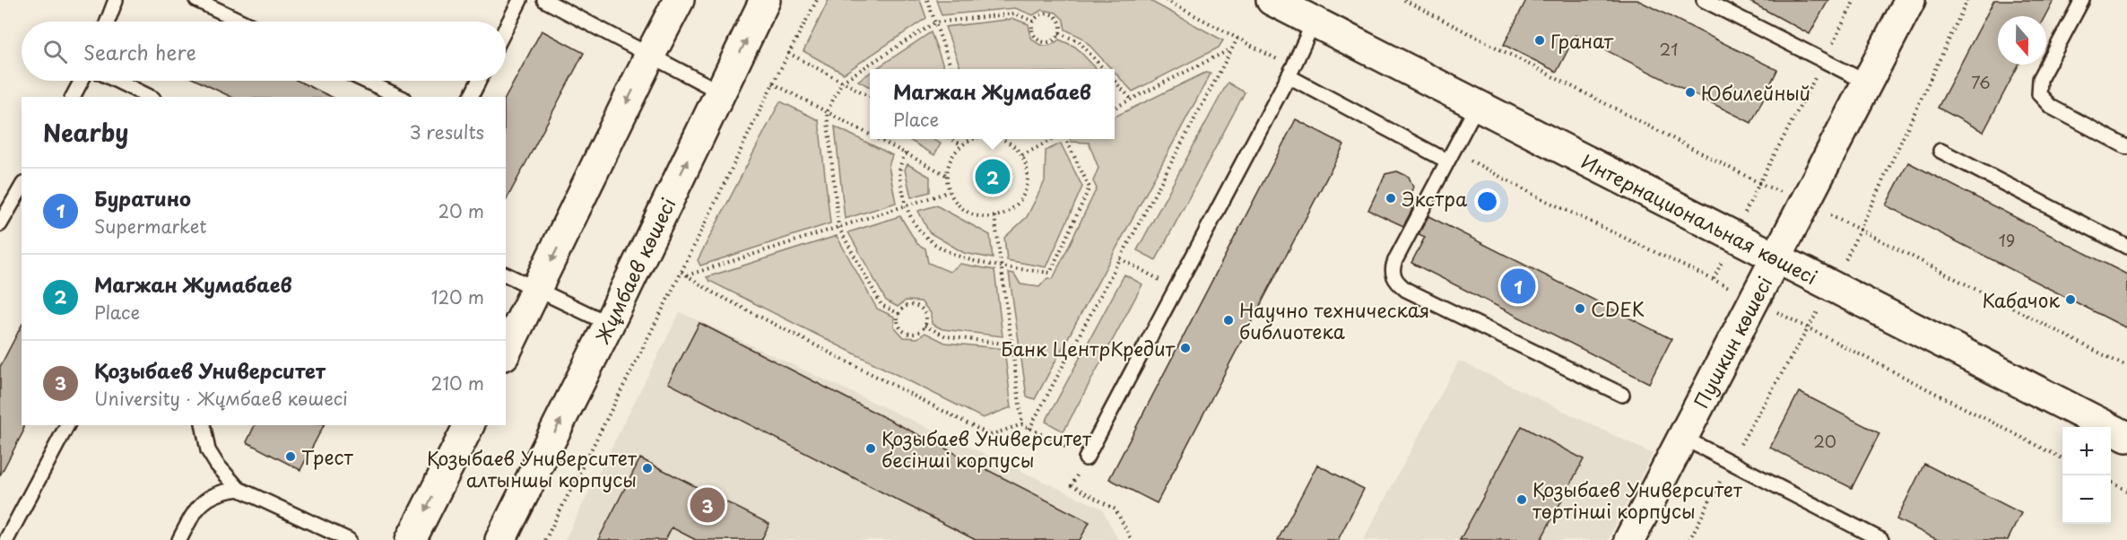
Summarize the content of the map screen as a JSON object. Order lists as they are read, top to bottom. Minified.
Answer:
{"streets":{"street":["Интернациональная көшесі","Жұмбаев көшесі","Пушкин көшесі"]},"crossings":[["Интернациональная көшесі","Пушкин көшесі"]],"places":["Гранат","Юбилейный","Экстра","Кабачок","CDEK","Научно техническая библиотека","Банк ЦентрКредит","Қозыбаев Университет бесінші корпусы","Трест","Қозыбаев Университет алтыншы корпусы","Қозыбаев Университет төртінші корпусы"],"house_numbers":["21","76","19","20"],"north":"bottom","page":{"search":"Search here","popup":["Магжан Жумабаев","Place"],"heading":["Nearby","3 results"],"pins":["2","1","3"],"list":[{"mark":"1","name":"Буратино","note":"Supermarket","value":"20 m"},{"mark":"2","name":"Магжан Жумабаев","note":"Place","value":"120 m"},{"mark":"3","name":"Қозыбаев Университет","note":"University · Жұмбаев көшесі","value":"210 m"}],"map_buttons":["+","−"]}}
